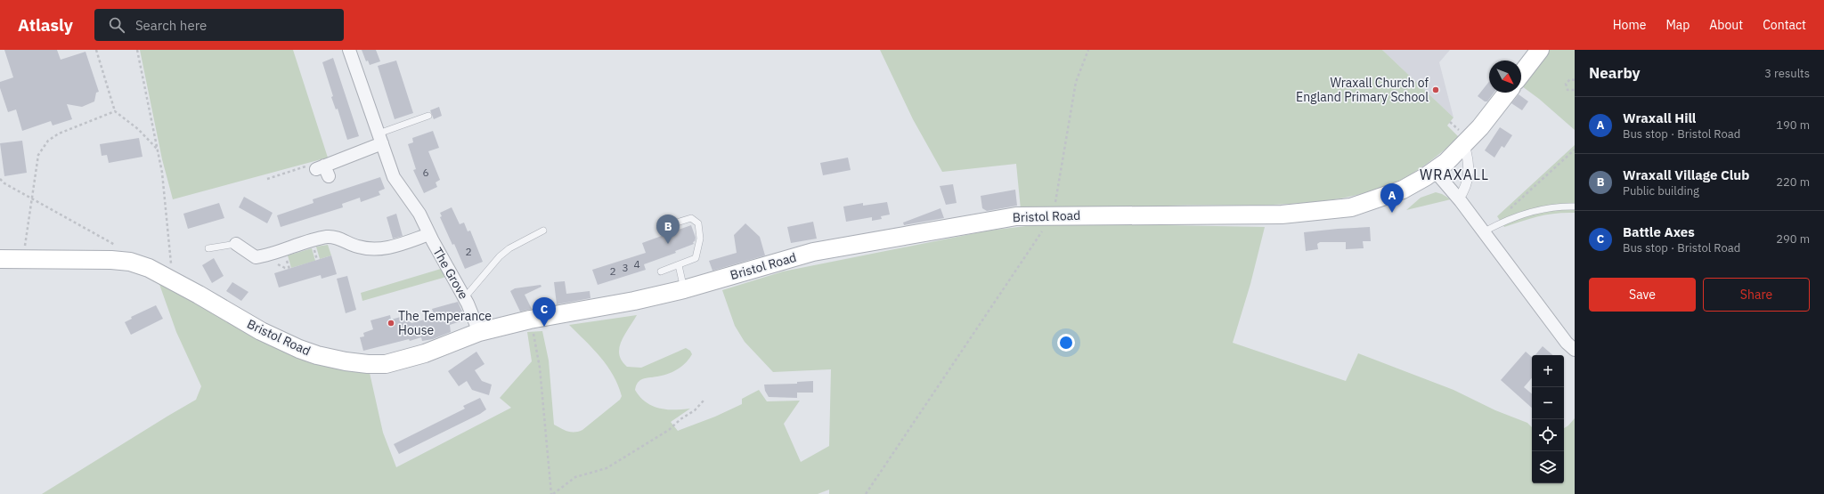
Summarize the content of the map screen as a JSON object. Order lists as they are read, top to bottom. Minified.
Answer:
{"streets":{"main road":["Bristol Road"],"street":["The Grove"]},"crossings":[["Bristol Road","The Grove"]],"districts":["WRAXALL"],"places":["Wraxall Church of England Primary School","The Temperance House"],"house_numbers":["6","2","4","3","2"],"north":"bottom right","page":{"header":"Atlasly","search":"Search here","nav":["Home","Map","About","Contact"],"heading":["Nearby","3 results"],"list":[{"mark":"A","name":"Wraxall Hill","note":"Bus stop · Bristol Road","value":"190 m"},{"mark":"B","name":"Wraxall Village Club","note":"Public building","value":"220 m"},{"mark":"C","name":"Battle Axes","note":"Bus stop · Bristol Road","value":"290 m"}],"pins":["A","B","C"],"buttons":["Save","Share"],"map_buttons":["+","−"]}}
